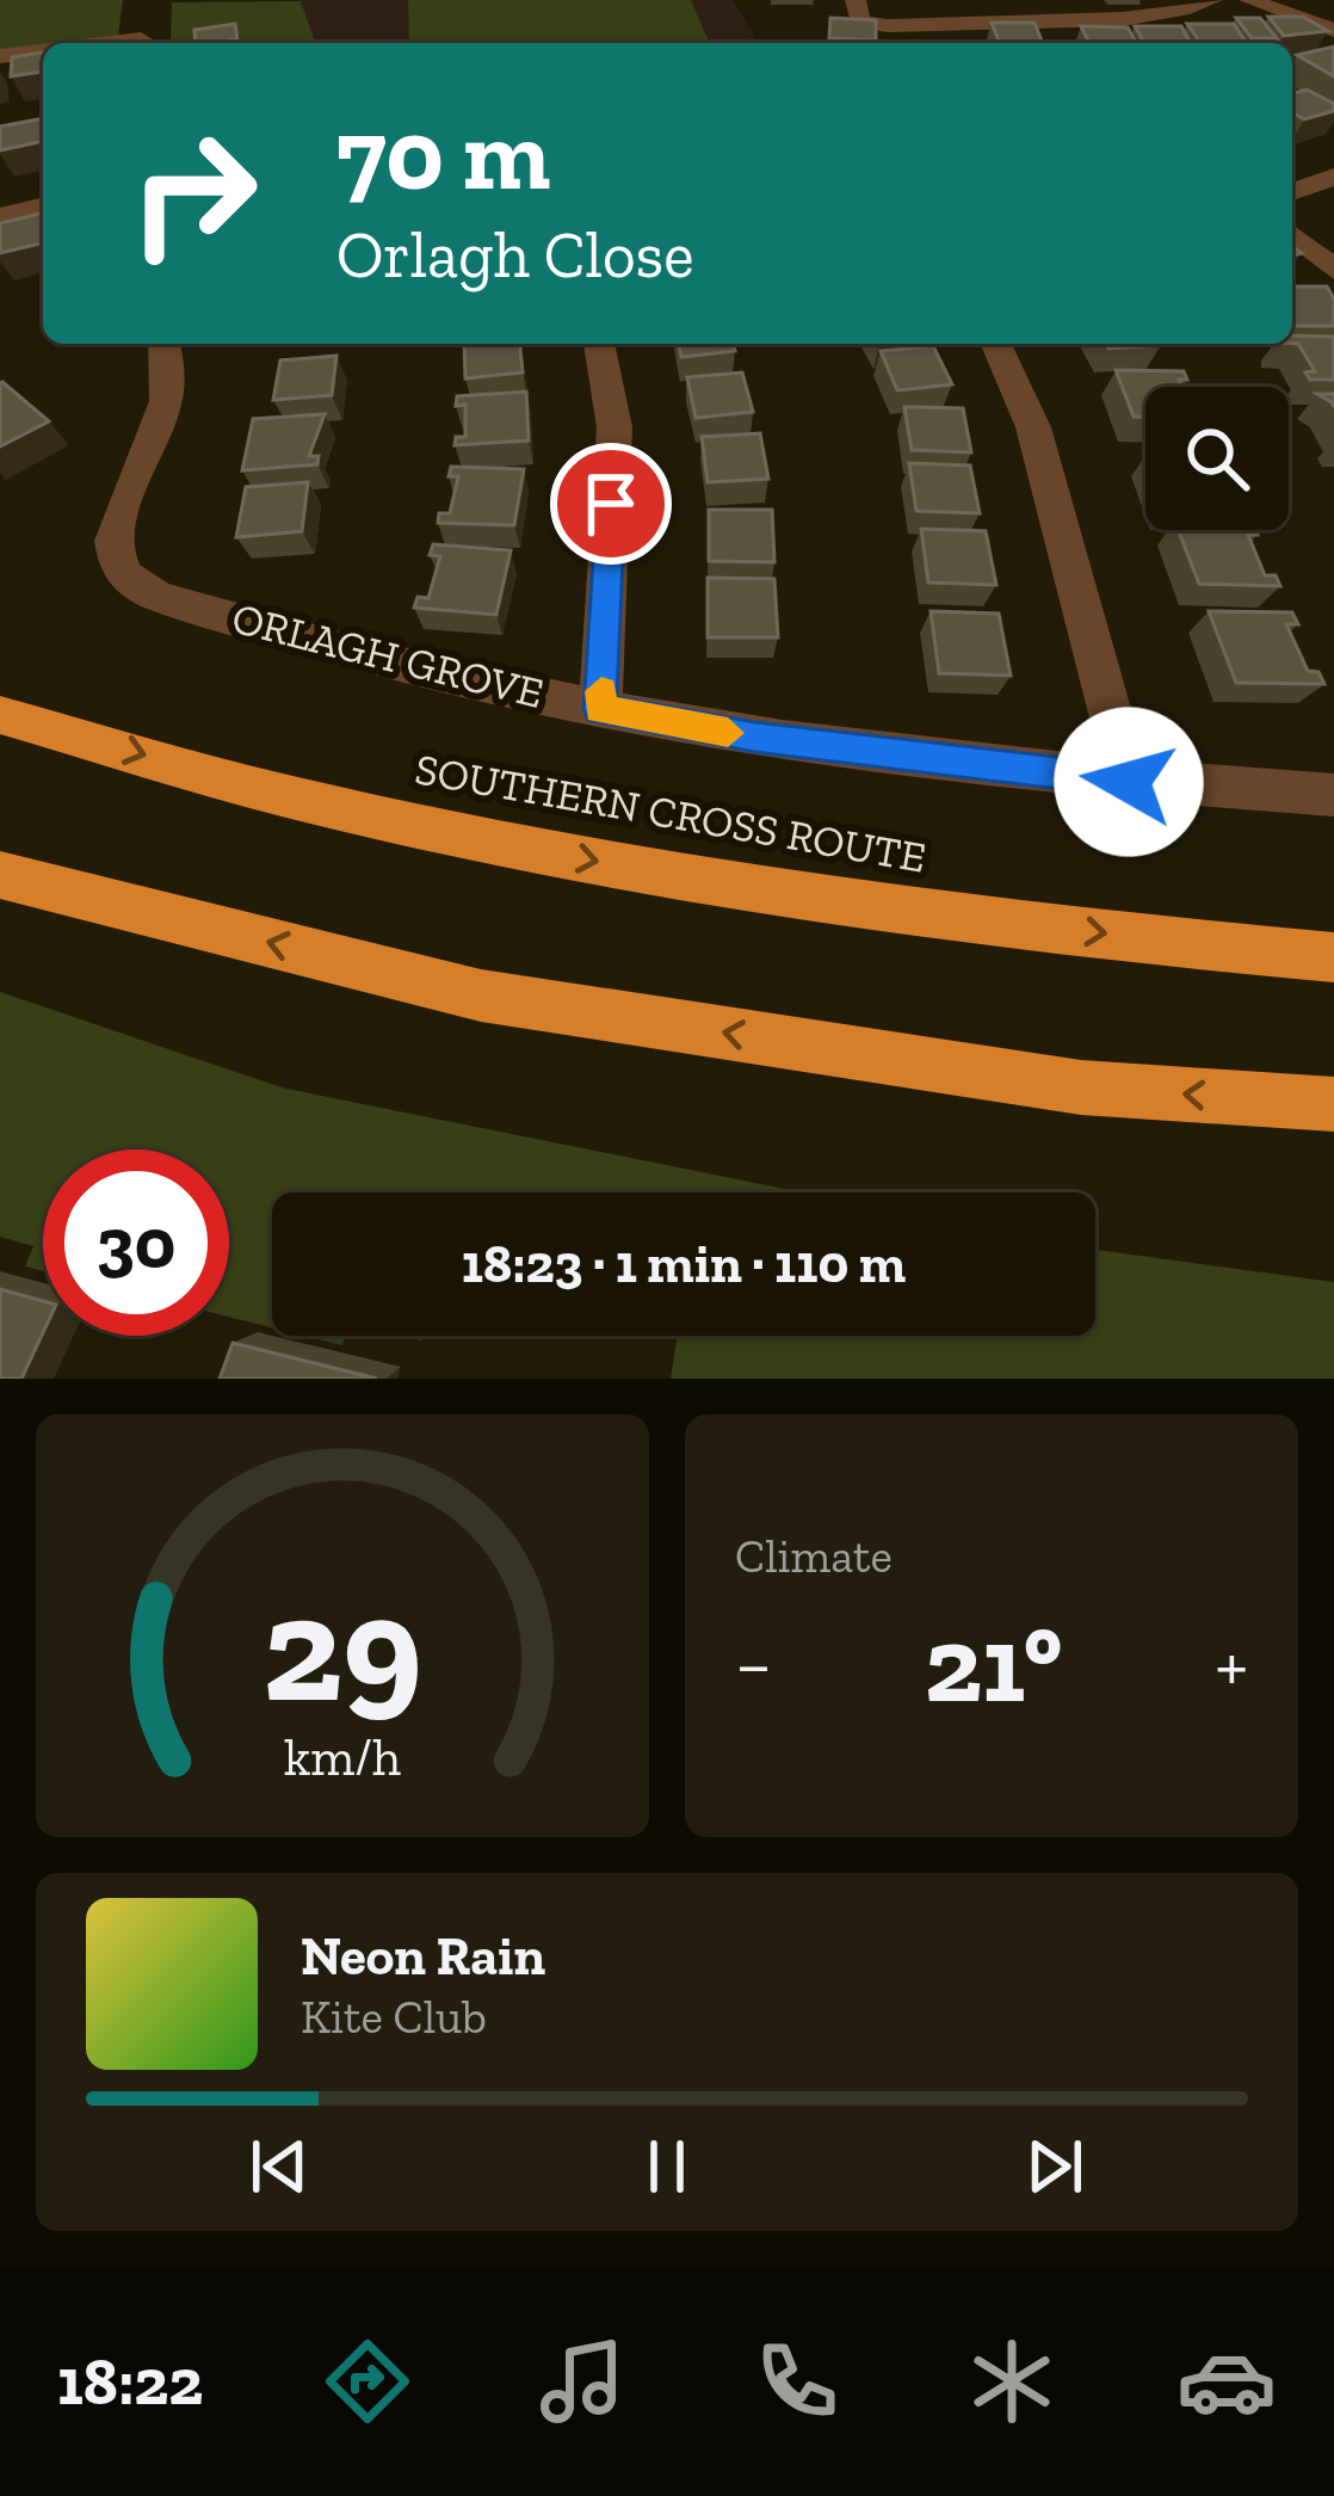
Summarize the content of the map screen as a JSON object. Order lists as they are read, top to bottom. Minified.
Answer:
{"streets":{"highway":["SOUTHERN CROSS ROUTE"],"street":["ORLAGH GROVE"]},"page":{"turn":["70 m","Orlagh Close"],"limit":"30","trip":"18:23 · 1 min · 110 m","tile":"Climate","heat":["−","21°","+"],"song":["Neon Rain","Kite Club"],"tabs":"18:22","gauge":["29","km/h"]}}
